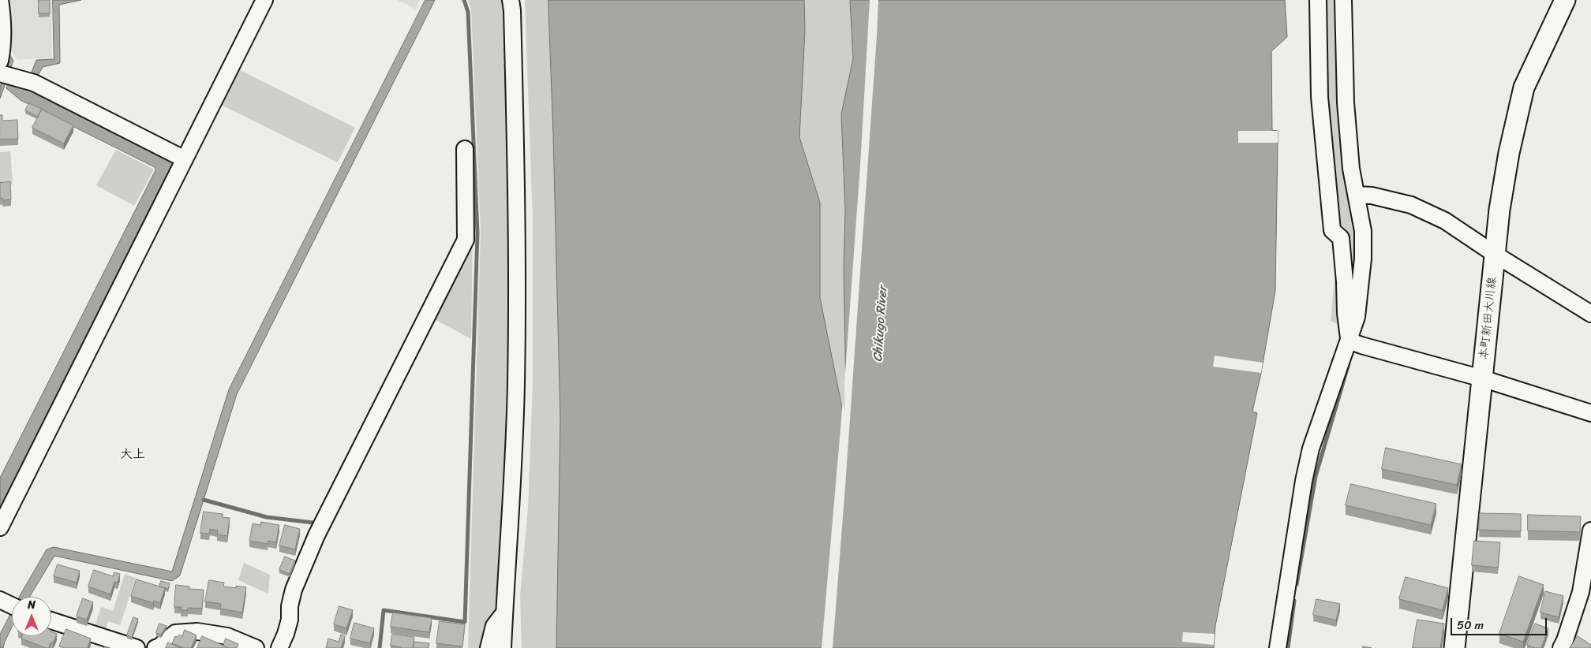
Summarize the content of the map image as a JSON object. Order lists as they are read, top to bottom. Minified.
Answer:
{"streets":{"main road":["本町新田大川線"]},"districts":["大上"],"water":["Chikugo River"],"scale_bar":"50 m","north":"top"}
